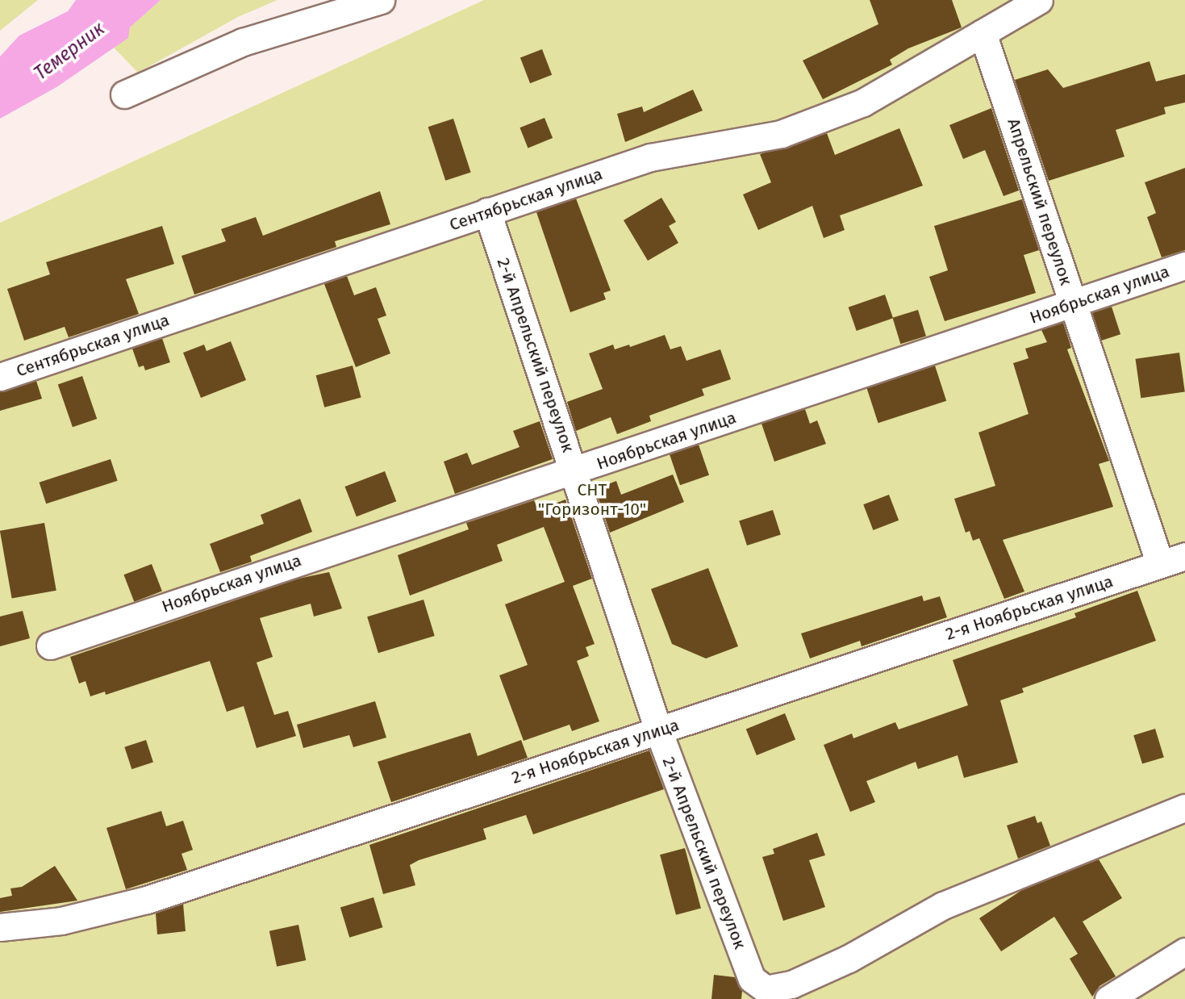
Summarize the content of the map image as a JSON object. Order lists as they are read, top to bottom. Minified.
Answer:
{"streets":{"street":["Сентябрьская улица","Апрельский переулок","Ноябрьская улица","2-й Апрельский переулок","2-я Ноябрьская улица"]},"crossings":[["Сентябрьская улица","Апрельский переулок"],["Сентябрьская улица","2-й Апрельский переулок"],["Апрельский переулок","Ноябрьская улица"],["Апрельский переулок","2-я Ноябрьская улица"],["Ноябрьская улица","2-й Апрельский переулок"],["2-й Апрельский переулок","2-я Ноябрьская улица"]],"water":["Темерник"],"parks":["СНТ \"Горизонт-10\""]}
